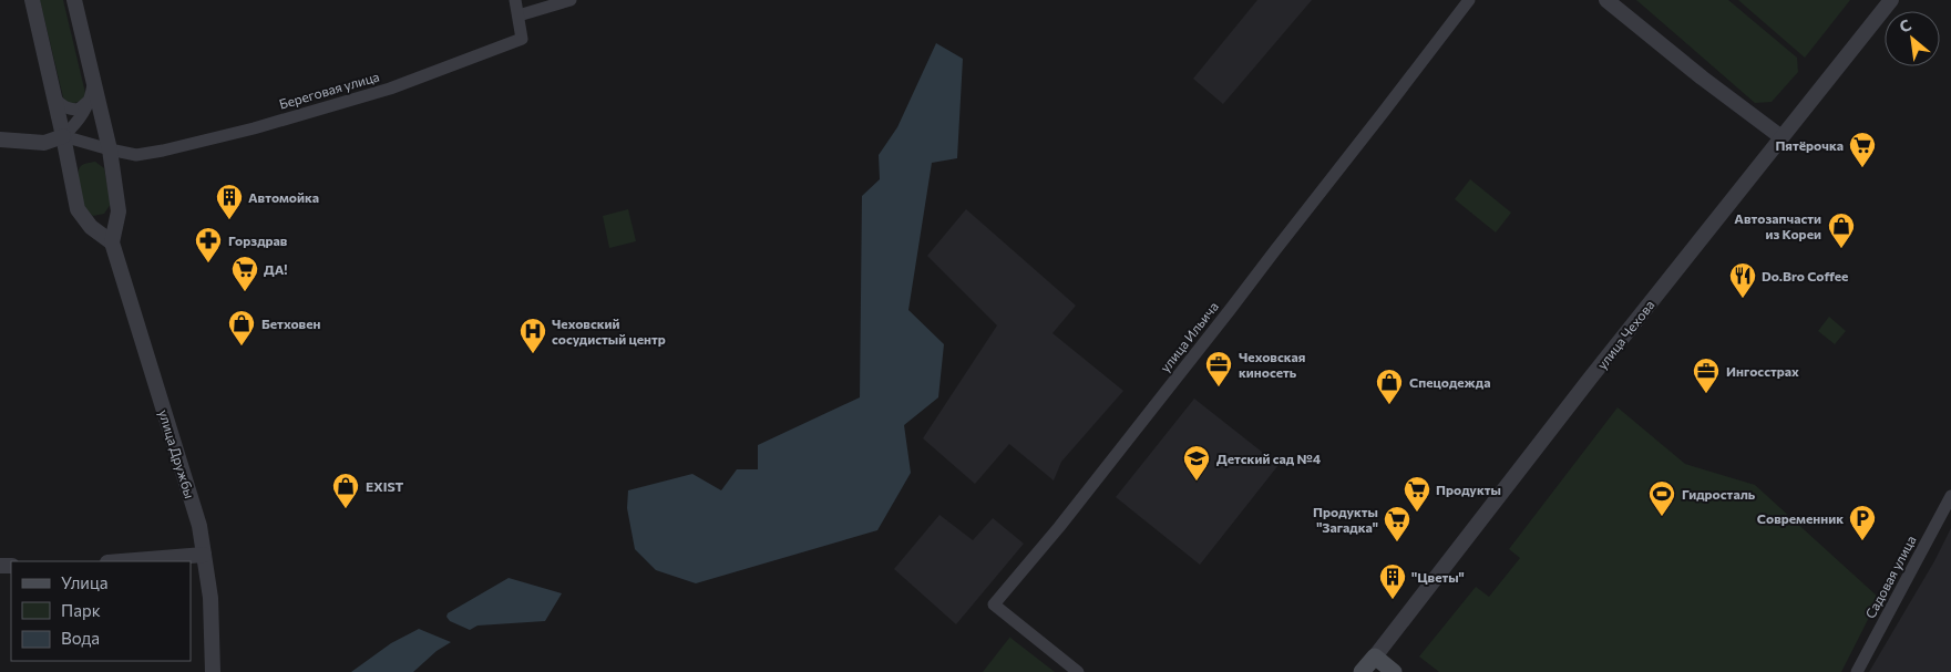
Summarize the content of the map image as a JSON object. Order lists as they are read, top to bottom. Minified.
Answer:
{"streets":{"main road":["улица Чехова"],"street":["Береговая улица","улица Ильича","улица Дружбы","Садовая улица"]},"crossings":[["Береговая улица","улица Дружбы"]],"places":{"supermarket":["Пятёрочка","ДА!","Продукты","Продукты \"Загадка\""],"building":["Автомойка","\"Цветы\""],"shop":["Автозапчасти из Кореи","Бетховен","Спецодежда","EXIST"],"pharmacy":["Горздрав"],"restaurant":["Do.Bro Coffee"],"hospital":["Чеховский сосудистый центр"],"office":["Чеховская киносеть","Ингосстрах"],"school or university":["Детский сад №4"],"sports":["Гидросталь"],"parking":["Современник"]},"legend":["Улица","Парк","Вода"],"north":"top left"}
